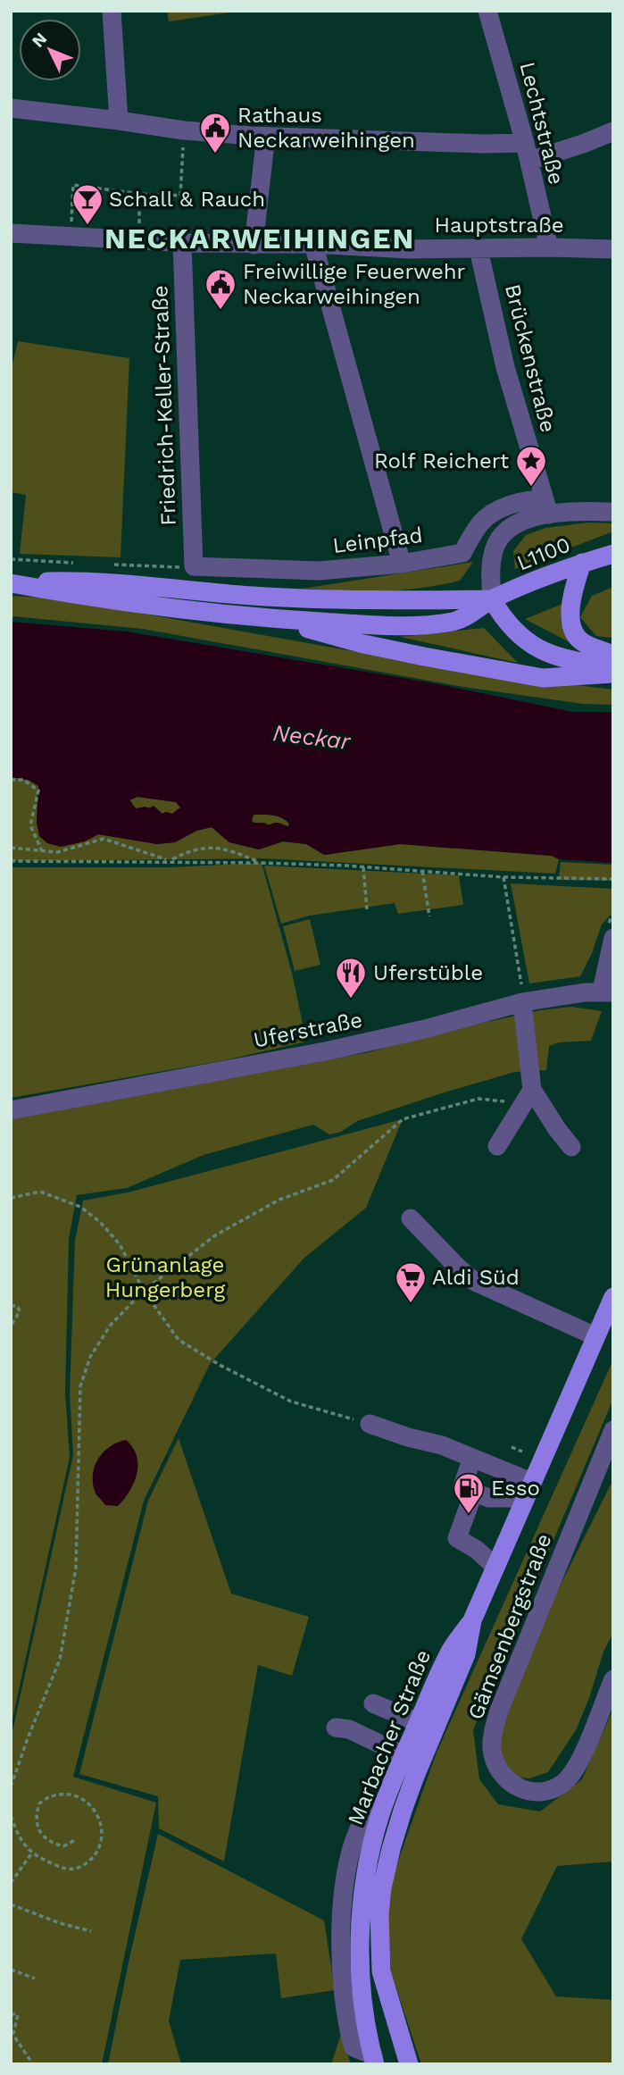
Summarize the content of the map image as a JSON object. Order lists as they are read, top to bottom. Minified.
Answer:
{"streets":{"main road":["L1100","Marbacher Straße"],"street":["Lechtstraße","Hauptstraße","Brückenstraße","Friedrich-Keller-Straße","Leinpfad","Uferstraße","Gämsenbergstraße"]},"crossings":[["Lechtstraße","Hauptstraße"],["Hauptstraße","Brückenstraße"],["Hauptstraße","Friedrich-Keller-Straße"],["Brückenstraße","Leinpfad"],["Friedrich-Keller-Straße","Leinpfad"]],"districts":["NECKARWEIHINGEN"],"water":["Neckar"],"parks":["Grünanlage Hungerberg"],"places":{"public building":["Rathaus Neckarweihingen","Freiwillige Feuerwehr Neckarweihingen"],"bar":["Schall & Rauch"],"place":["Rolf Reichert"],"restaurant":["Uferstüble"],"supermarket":["Aldi Süd"],"fuel station":["Esso"]},"north":"top left"}
